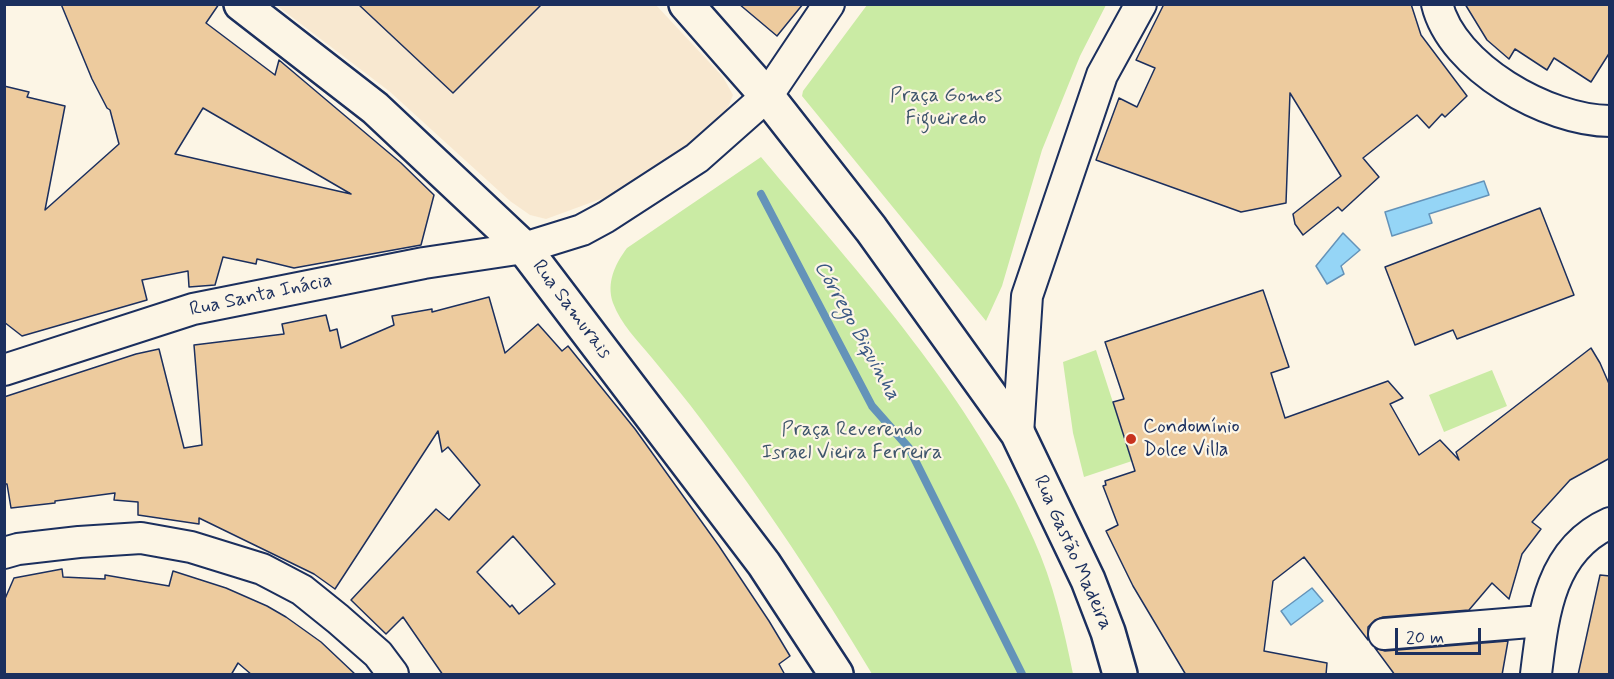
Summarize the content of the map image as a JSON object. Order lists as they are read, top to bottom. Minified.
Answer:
{"streets":{"street":["Rua Santa Inácia","Rua Samurais","Rua Gastão Madeira"]},"crossings":[["Rua Santa Inácia","Rua Samurais"]],"water":["Córrego Biquinha"],"parks":["Praça Gomes Figueiredo","Praça Reverendo Israel Vieira Ferreira"],"places":["Condomínio Dolce Villa"],"scale_bar":"20 m"}
